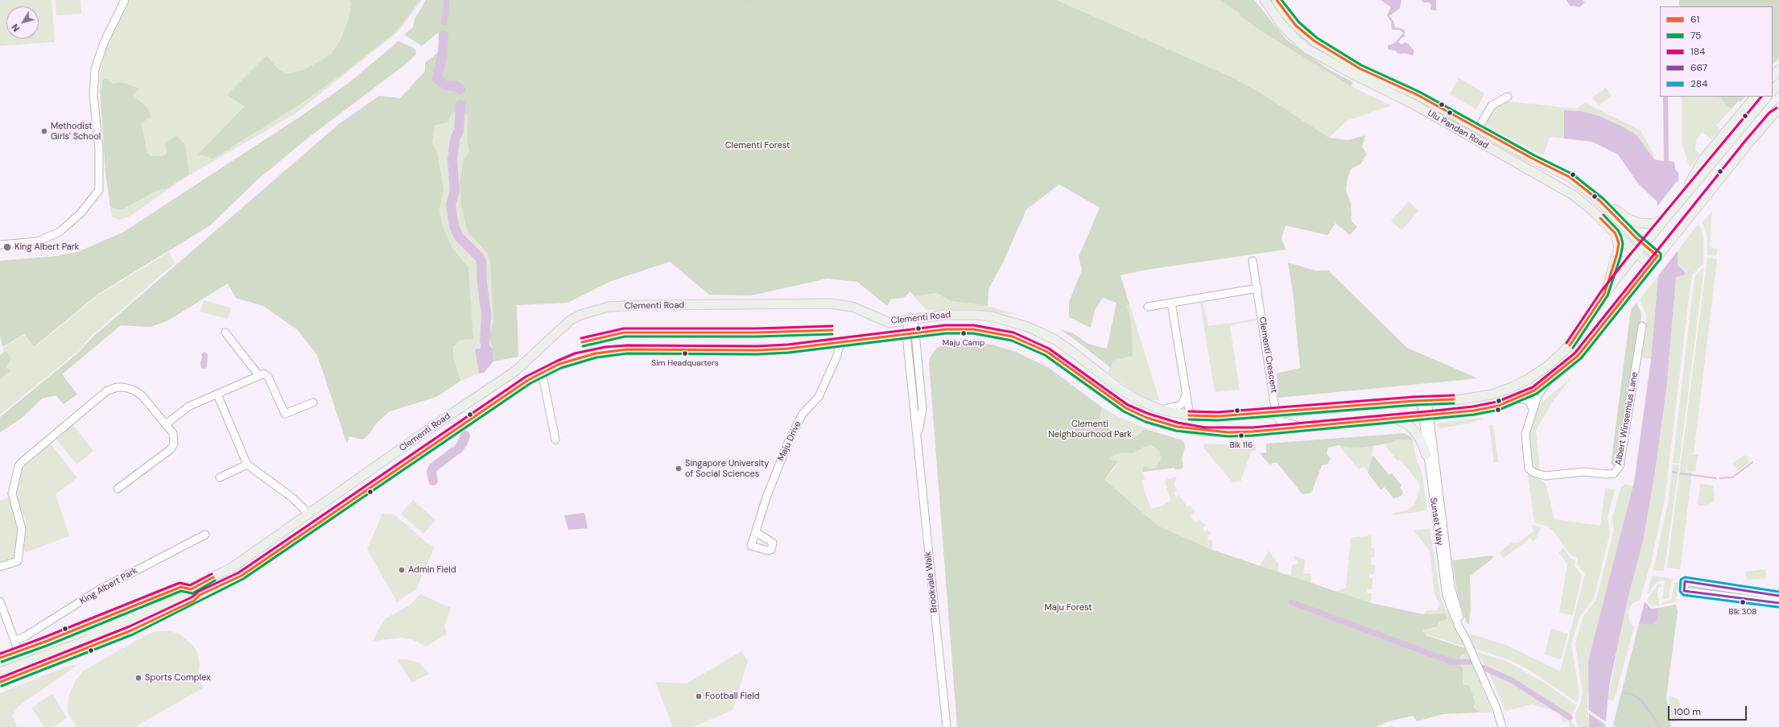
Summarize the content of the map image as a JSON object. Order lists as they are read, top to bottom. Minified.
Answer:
{"streets":{"main road":["Ulu Pandan Road","Clementi Road"],"street":["Clementi Crescent","Albert Winsemius Lane","Maju Drive","Sunset Way","Brookvale Walk","King Albert Park"]},"crossings":[["Ulu Pandan Road","Clementi Road"],["Clementi Road","Clementi Crescent"],["Clementi Road","Maju Drive"],["Clementi Road","Sunset Way"],["Clementi Road","Brookvale Walk"]],"parks":["Clementi Forest","Clementi Neighbourhood Park","Maju Forest"],"places":["Methodist Girls' School","King Albert Park","Maju Camp","Sim Headquarters","Blk 116","Singapore University of Social Sciences","Admin Field","Blk 308","Sports Complex","Football Field"],"lines":["transit line 61","transit line 75","transit line 184","transit line 284","transit line 667"],"legend":["61","75","184","667","284"],"scale_bar":"100 m","north":"bottom left"}
